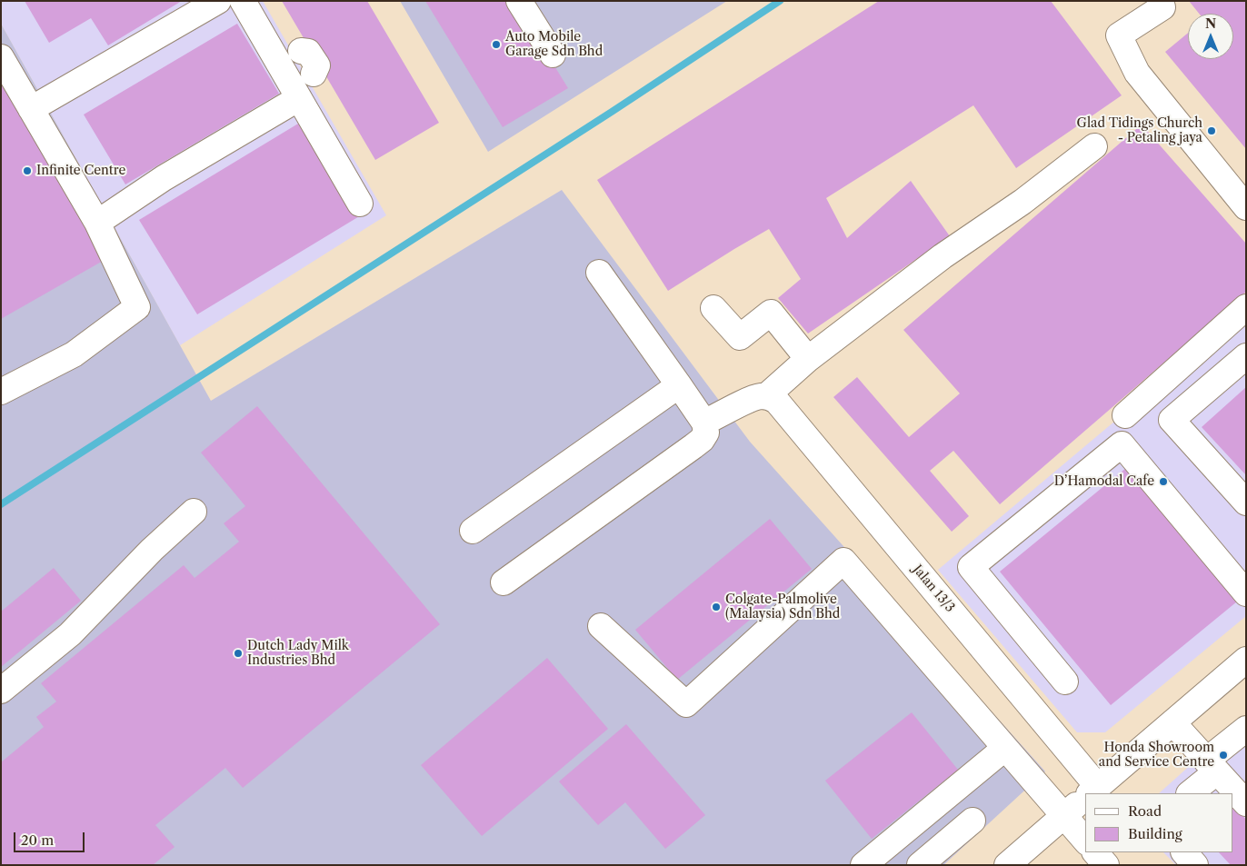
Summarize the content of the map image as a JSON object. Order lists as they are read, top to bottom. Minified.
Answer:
{"streets":{"street":["Jalan 13/3"]},"places":["Auto Mobile Garage Sdn Bhd","Glad Tidings Church - Petaling jaya","Infinite Centre","D’Hamodal Cafe","Colgate-Palmolive (Malaysia) Sdn Bhd","Dutch Lady Milk Industries Bhd","Honda Showroom and Service Centre"],"legend":["Road","Building"],"scale_bar":"20 m","north":"top"}
